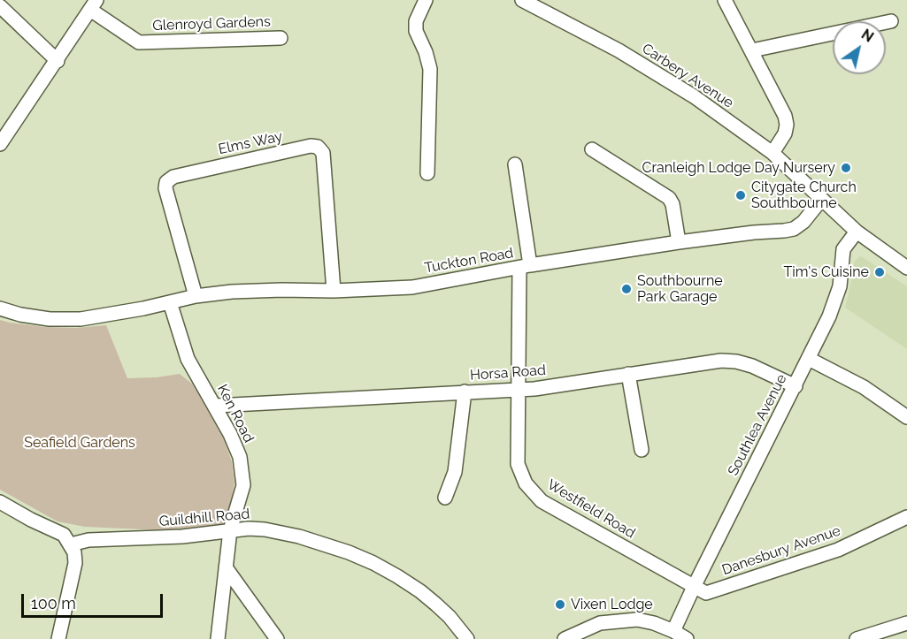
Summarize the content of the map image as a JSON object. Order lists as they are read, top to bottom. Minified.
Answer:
{"streets":{"street":["Glenroyd Gardens","Carbery Avenue","Elms Way","Tuckton Road","Horsa Road","Ken Road","Southlea Avenue","Westfield Road","Guildhill Road","Danesbury Avenue"]},"crossings":[["Carbery Avenue","Tuckton Road"],["Elms Way","Tuckton Road"],["Tuckton Road","Ken Road"],["Tuckton Road","Westfield Road"],["Horsa Road","Ken Road"],["Horsa Road","Southlea Avenue"],["Horsa Road","Westfield Road"],["Ken Road","Guildhill Road"],["Southlea Avenue","Westfield Road"],["Southlea Avenue","Danesbury Avenue"],["Westfield Road","Danesbury Avenue"]],"parks":["Seafield Gardens"],"places":["Cranleigh Lodge Day Nursery","Citygate Church Southbourne","Tim's Cuisine","Southbourne Park Garage","Vixen Lodge"],"scale_bar":"100 m","north":"top right"}
